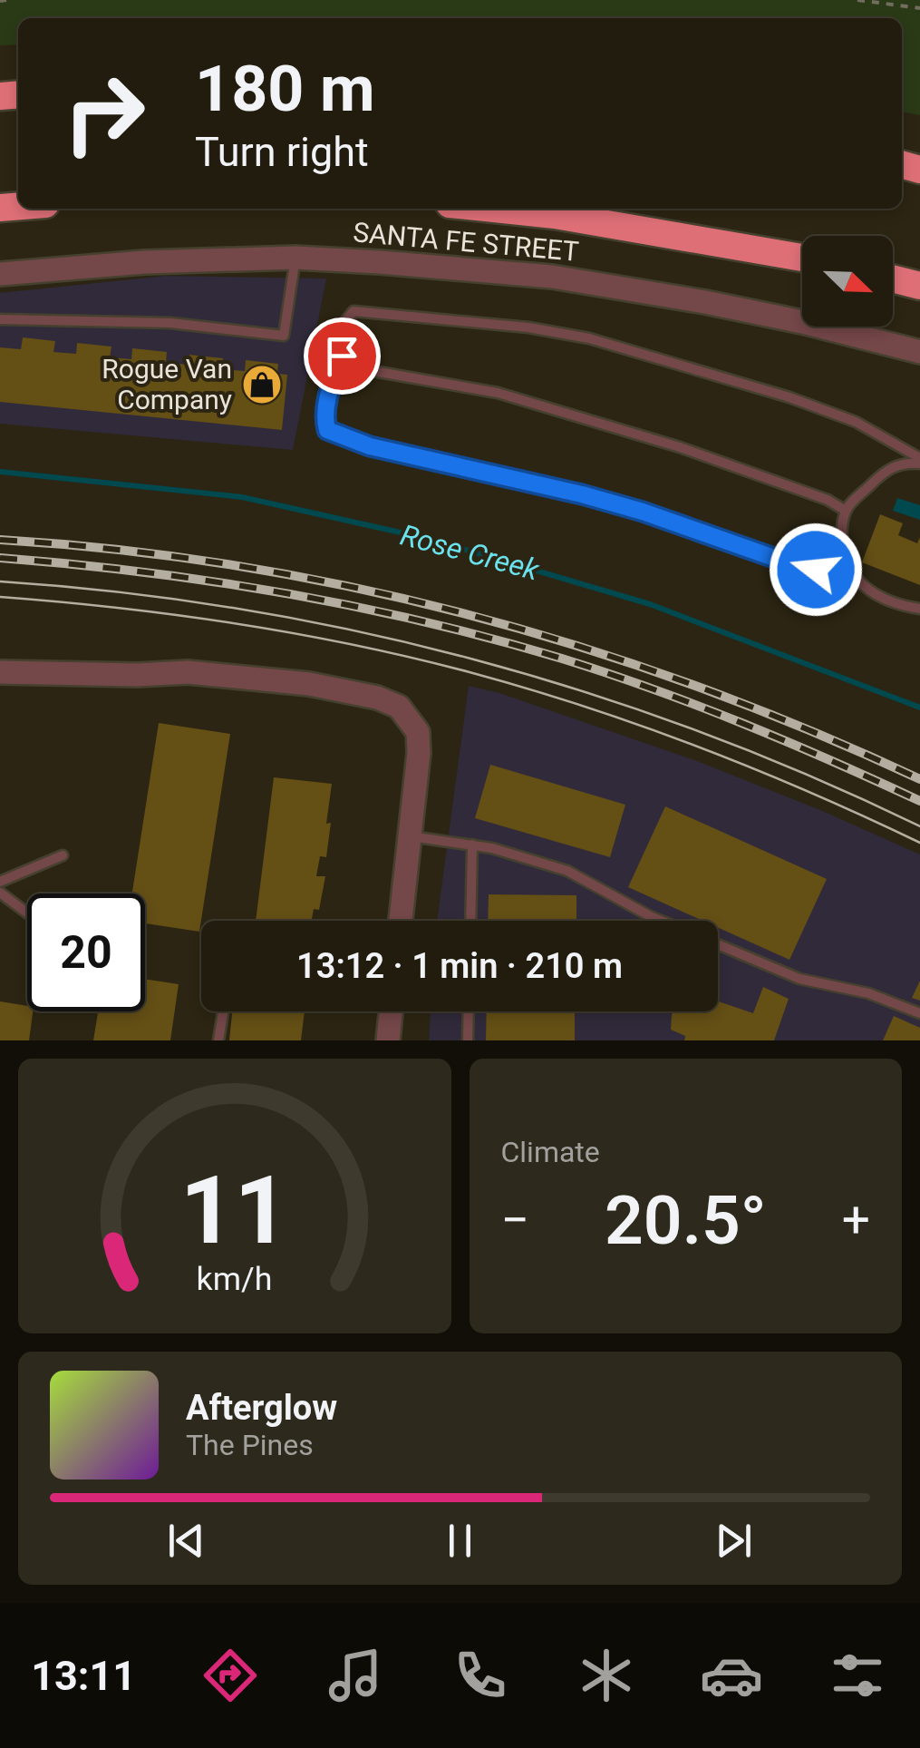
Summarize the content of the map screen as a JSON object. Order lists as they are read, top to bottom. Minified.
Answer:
{"streets":{"street":["SANTA FE STREET"]},"water":["Rose Creek"],"places":{"shop":["Rogue Van Company"]},"north":"bottom right","page":{"turn":["180 m","Turn right"],"limit":"20","trip":"13:12 · 1 min · 210 m","tile":"Climate","heat":["−","20.5°","+"],"song":["Afterglow","The Pines"],"tabs":"13:11","gauge":["11","km/h"]}}
